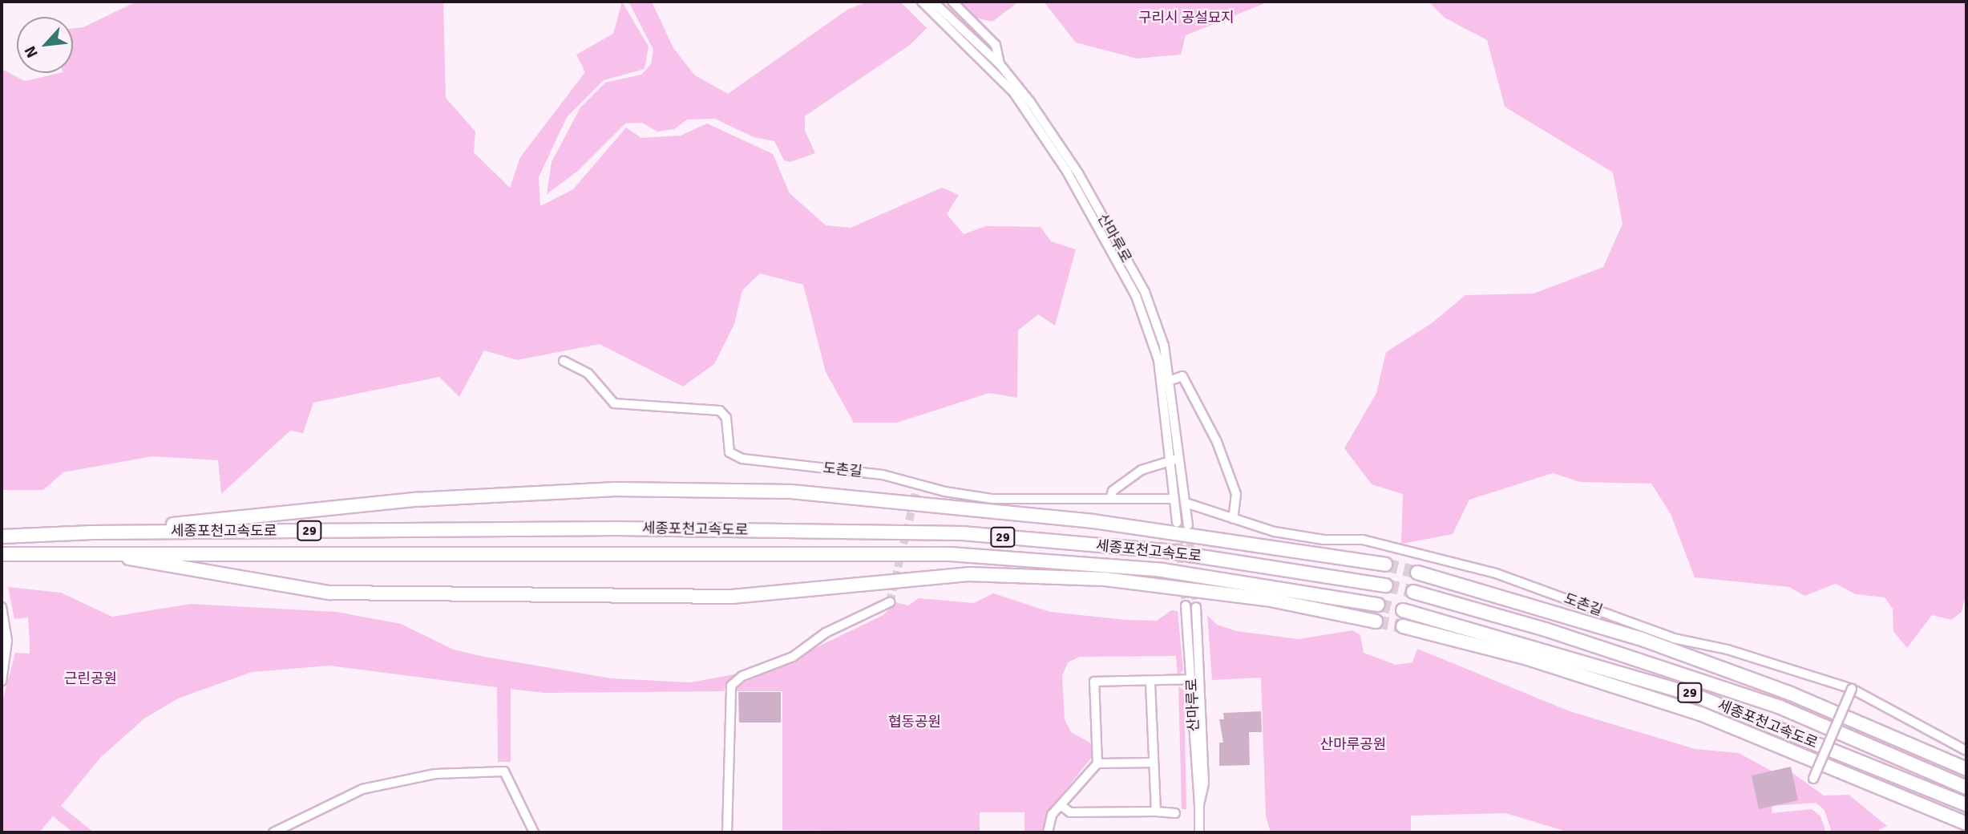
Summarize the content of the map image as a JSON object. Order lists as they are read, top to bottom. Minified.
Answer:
{"streets":{"highway":["세종포천고속도로","29"],"street":["산마루로","도촌길"]},"crossings":[["산마루로","도촌길"]],"parks":["구리시 공설묘지","근린공원","협동공원","산마루공원"],"north":"bottom left"}
